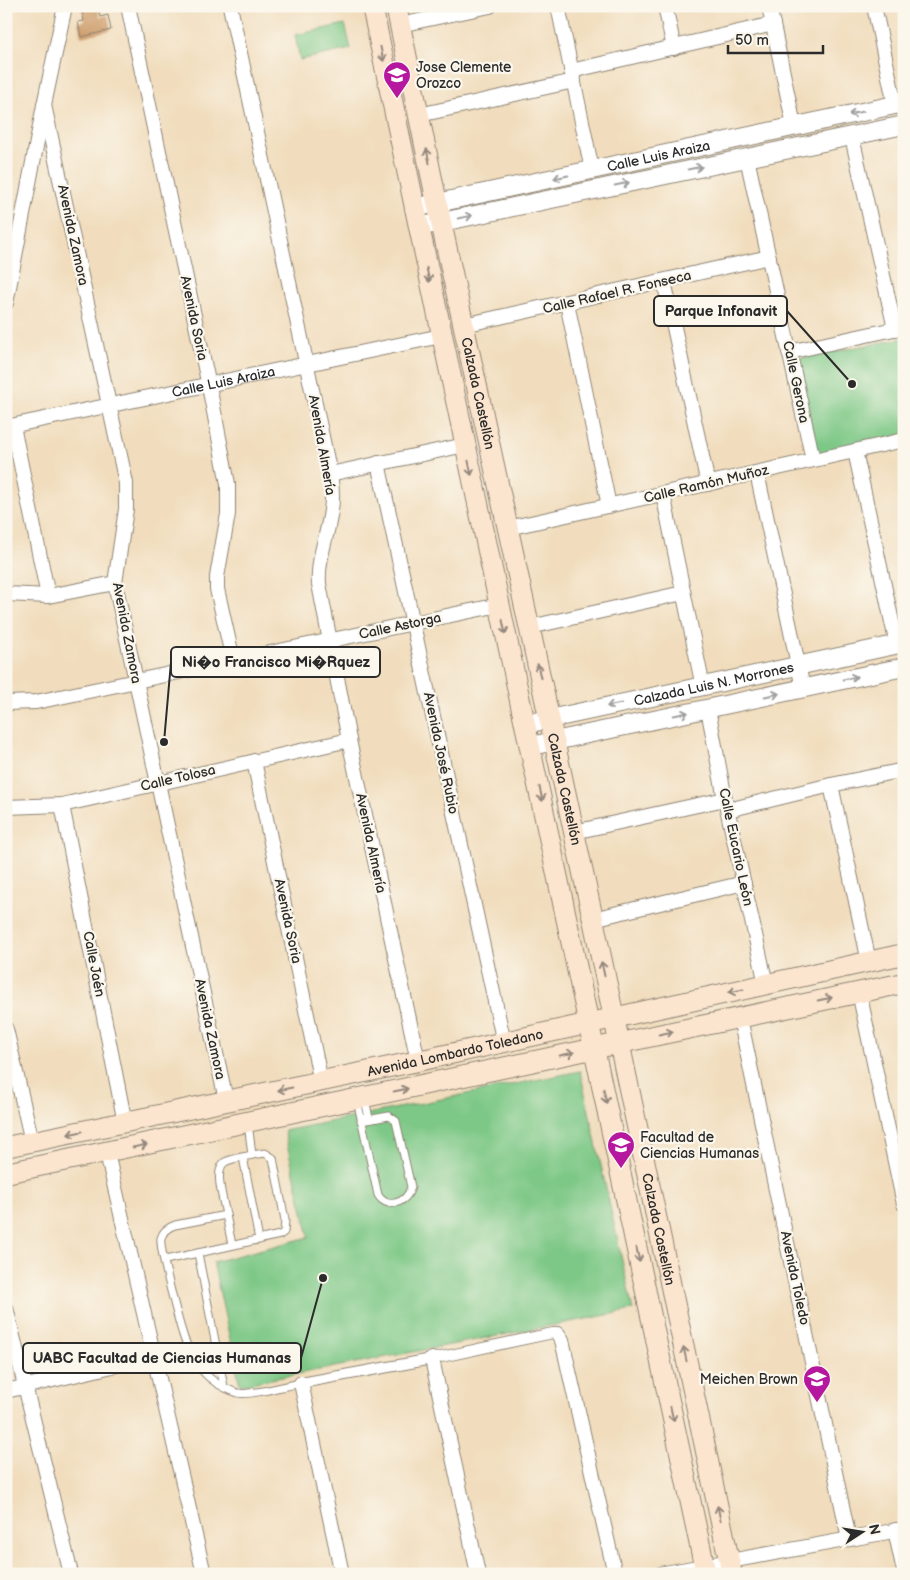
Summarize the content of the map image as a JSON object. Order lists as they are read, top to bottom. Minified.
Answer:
{"streets":{"main road":["Calzada Castellón","Avenida Lombardo Toledano"],"street":["Calle Luis Araiza","Avenida Zamora","Calle Rafael R. Fonseca","Avenida Soria","Calle Gerona","Avenida Almería","Calle Ramón Muñoz","Calle Astorga","Calzada Luis N. Morrones","Avenida José Rubio","Calle Tolosa","Calle Eucario León","Calle Jaén","Avenida Toledo"]},"crossings":[["Calle Luis Araiza","Avenida Zamora"],["Calle Luis Araiza","Avenida Soria"],["Calle Luis Araiza","Calle Gerona"],["Calle Luis Araiza","Calzada Castellón"],["Calle Luis Araiza","Avenida Almería"],["Avenida Zamora","Calle Astorga"],["Avenida Zamora","Calle Tolosa"],["Avenida Zamora","Avenida Lombardo Toledano"],["Calle Rafael R. Fonseca","Calle Gerona"],["Calle Rafael R. Fonseca","Calzada Castellón"],["Avenida Soria","Calle Astorga"],["Avenida Soria","Calle Tolosa"],["Avenida Soria","Avenida Lombardo Toledano"],["Calle Gerona","Calle Ramón Muñoz"],["Calzada Castellón","Calle Ramón Muñoz"],["Calzada Castellón","Calle Astorga"],["Calzada Castellón","Calzada Luis N. Morrones"],["Calzada Castellón","Avenida Lombardo Toledano"],["Avenida Almería","Calle Astorga"],["Avenida Almería","Calle Tolosa"],["Avenida Almería","Avenida Lombardo Toledano"],["Calle Astorga","Avenida José Rubio"],["Calzada Luis N. Morrones","Calle Eucario León"],["Avenida José Rubio","Avenida Lombardo Toledano"],["Calle Tolosa","Calle Jaén"],["Calle Eucario León","Avenida Lombardo Toledano"],["Calle Jaén","Avenida Lombardo Toledano"],["Avenida Lombardo Toledano","Avenida Toledo"]],"places":{"school or university":["Jose Clemente Orozco","Facultad de Ciencias Humanas","Meichen Brown"],"other":["Parque Infonavit","Ni�o Francisco Mi�Rquez","UABC Facultad de Ciencias Humanas"]},"scale_bar":"50 m","north":"right"}
